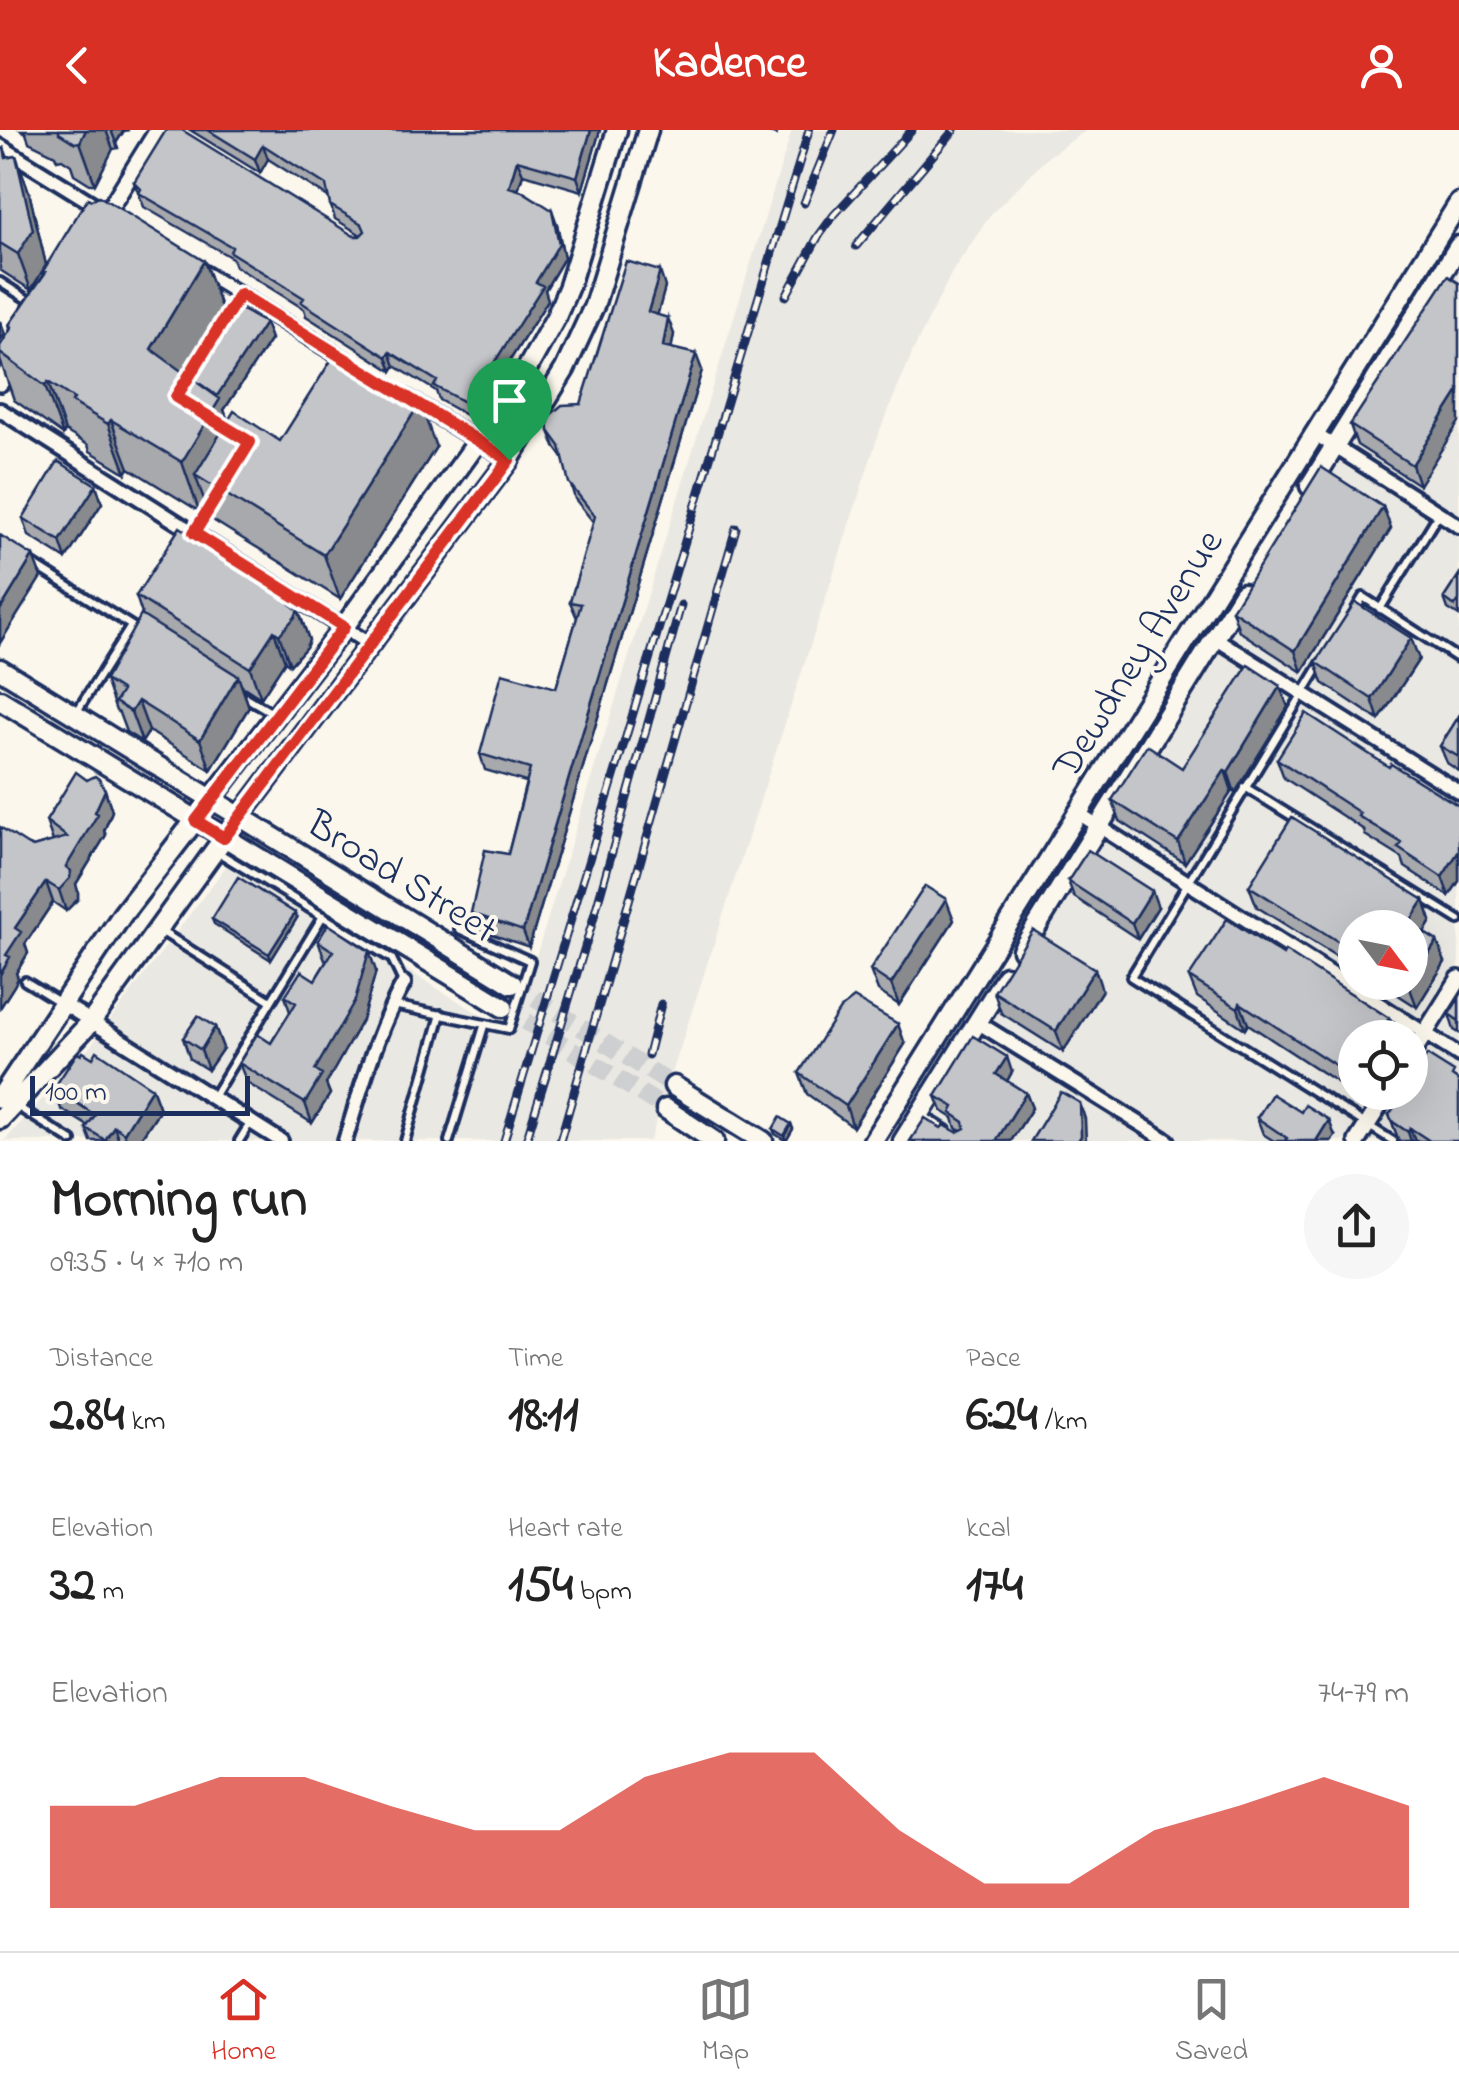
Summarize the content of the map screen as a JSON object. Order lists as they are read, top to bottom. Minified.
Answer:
{"streets":{"main road":["Dewdney Avenue","Broad Street"]},"scale_bar":"100 m","north":"bottom right","page":{"header":"Kadence","scale":"100 m","heading":["Morning run","09:35 · 4 × 710 m"],"stats":[["Distance","2.84 km"],["Time","18:11"],["Pace","6:24 /km"],["Elevation","32 m"],["Heart rate","154 bpm"],["kcal","174"]],"chart":["Elevation","74–79 m"],"tabs":["Home","Map","Saved"]}}
